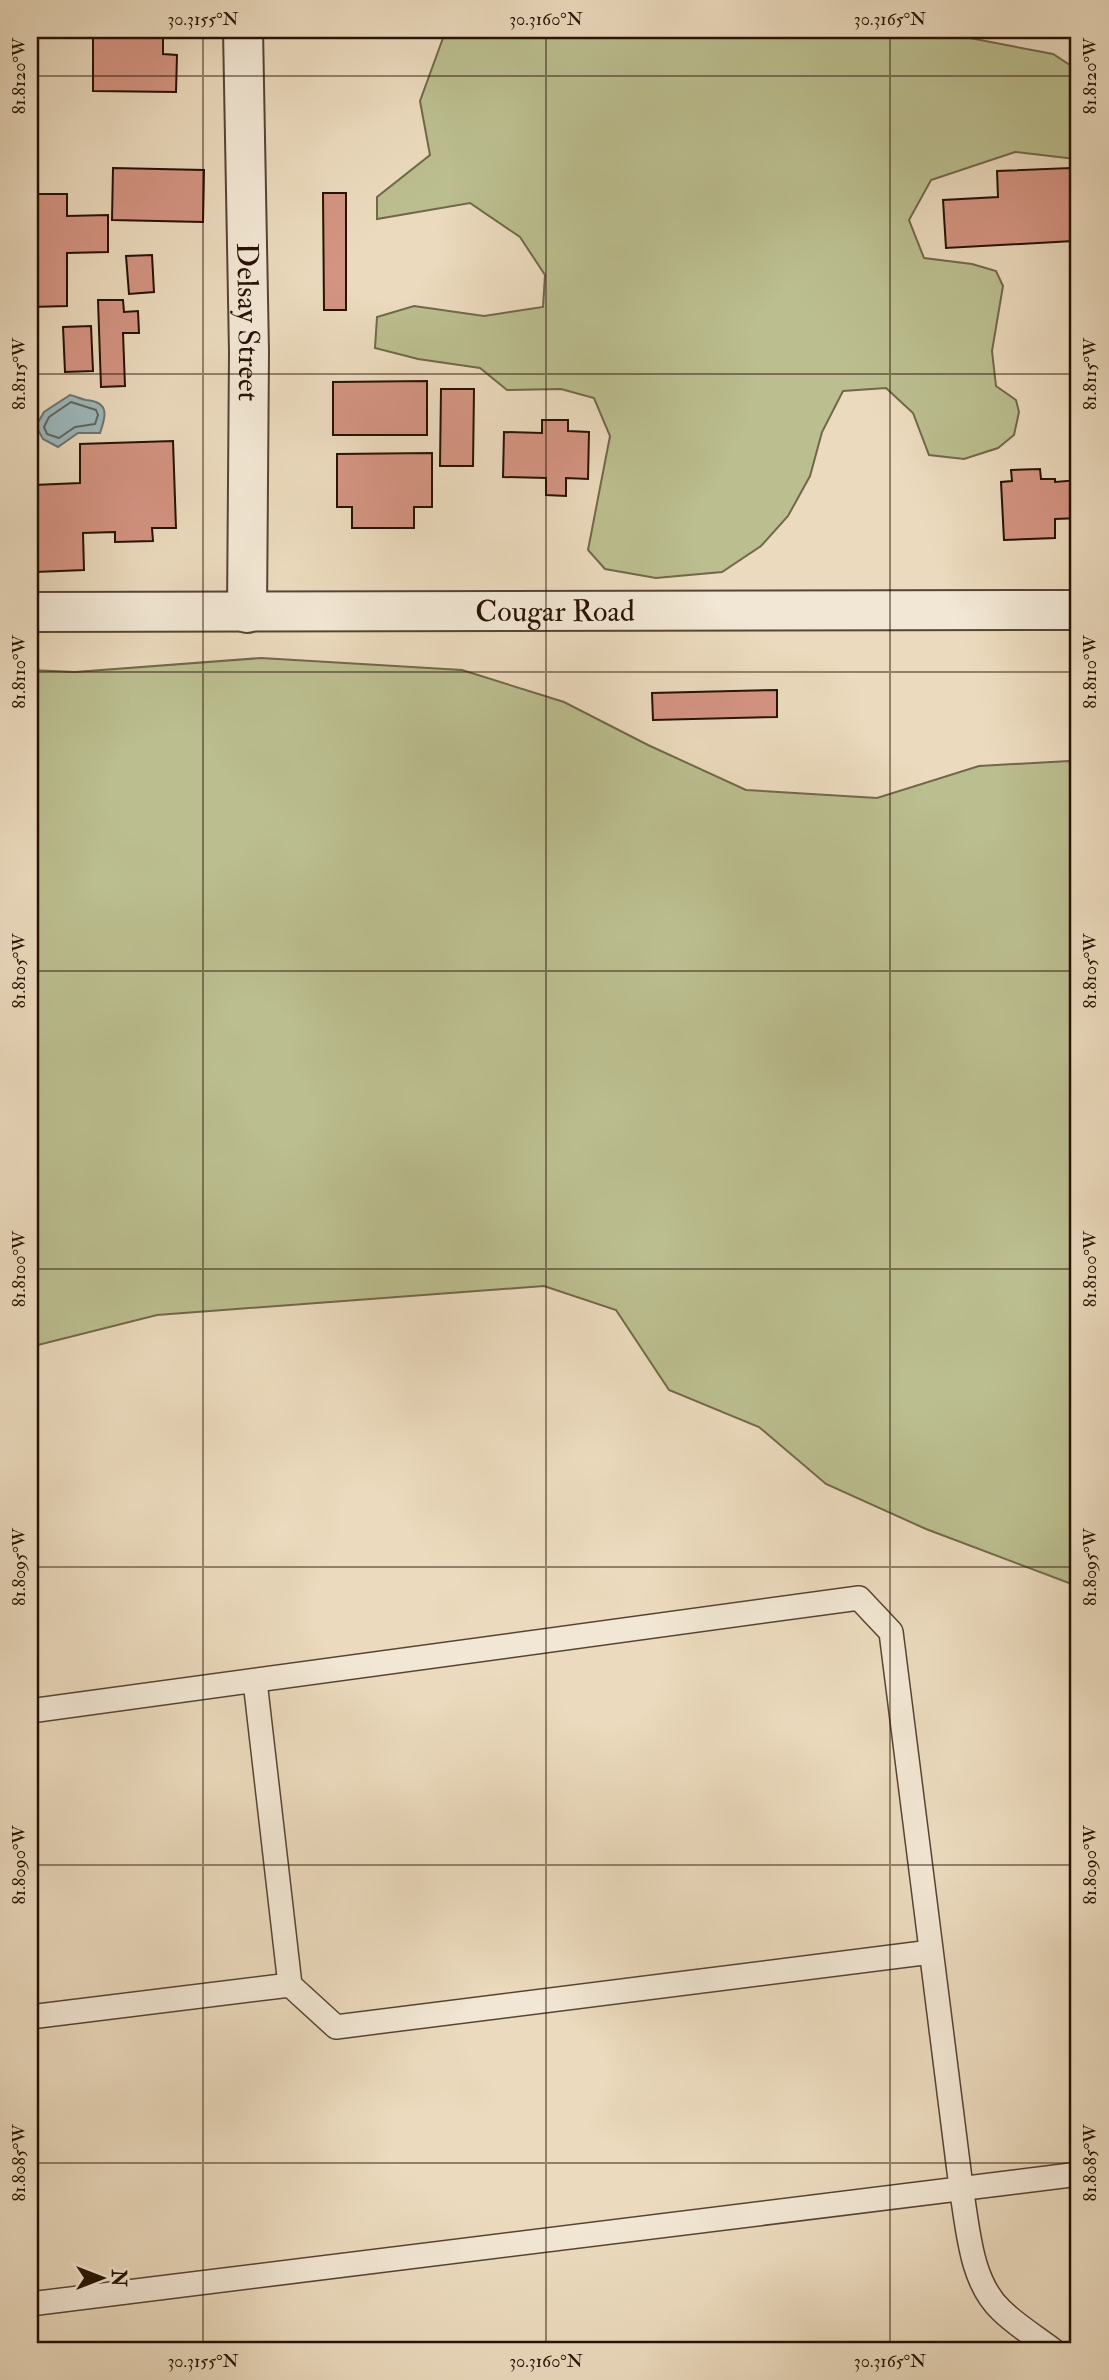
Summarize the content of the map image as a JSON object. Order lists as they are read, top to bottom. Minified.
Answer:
{"streets":{"street":["Delsay Street","Cougar Road"]},"crossings":[["Delsay Street","Cougar Road"]],"north":"right","coordinates":["30.3155°N","30.3160°N","30.3165°N","81.8120°W","81.8115°W","81.8110°W","81.8105°W","81.8100°W","81.8095°W","81.8090°W","81.8085°W"]}
